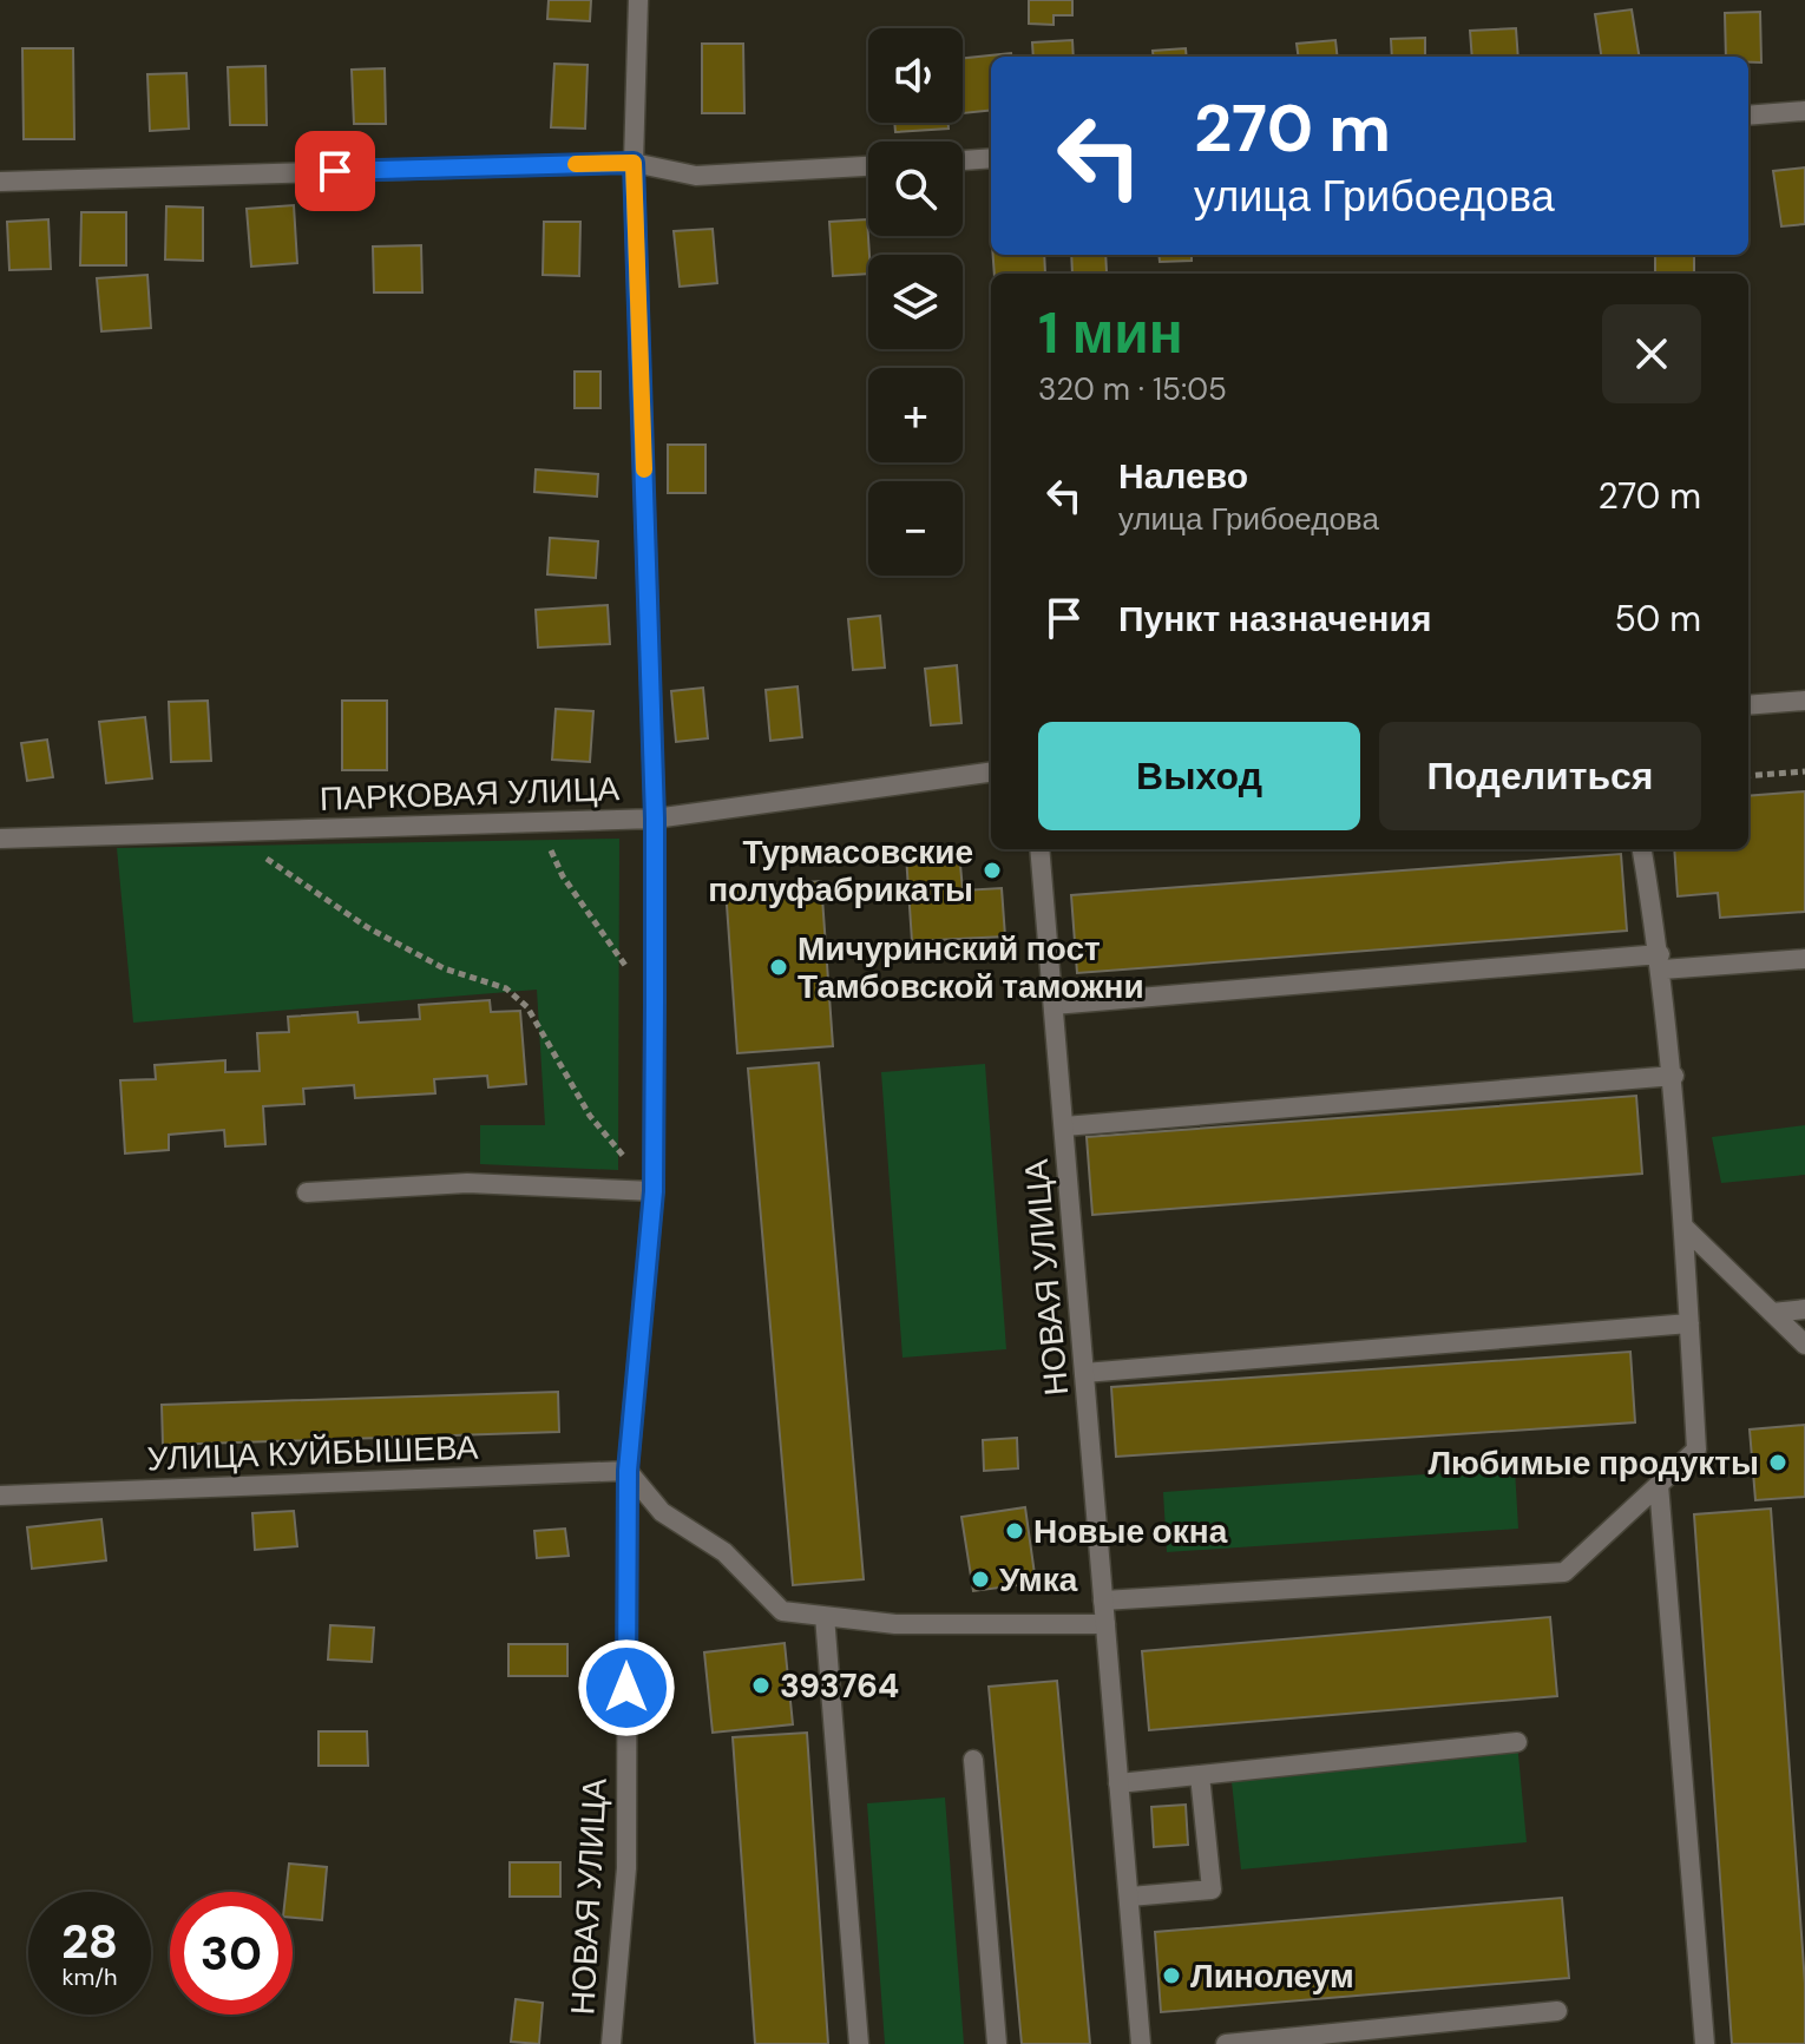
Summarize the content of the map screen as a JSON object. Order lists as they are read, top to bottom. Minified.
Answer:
{"streets":{"street":["ПАРКОВАЯ УЛИЦА","НОВАЯ УЛИЦА","УЛИЦА КУЙБЫШЕВА"]},"crossings":[["ПАРКОВАЯ УЛИЦА","НОВАЯ УЛИЦА"],["НОВАЯ УЛИЦА","УЛИЦА КУЙБЫШЕВА"]],"places":["Турмасовские полуфабрикаты","Мичуринский пост Тамбовской таможни","Любимые продукты","Новые окна","Умка","393764","Линолеум"],"page":{"map_buttons":["+","−"],"turn":["270 m","улица Грибоедова"],"heading":["1 мин","320 m · 15:05"],"list":[{"name":"Налево","note":"улица Грибоедова","value":"270 m"},{"name":"Пункт назначения","value":"50 m"}],"buttons":["Выход","Поделиться"],"speed":"28 km/h","limit":"30"}}
